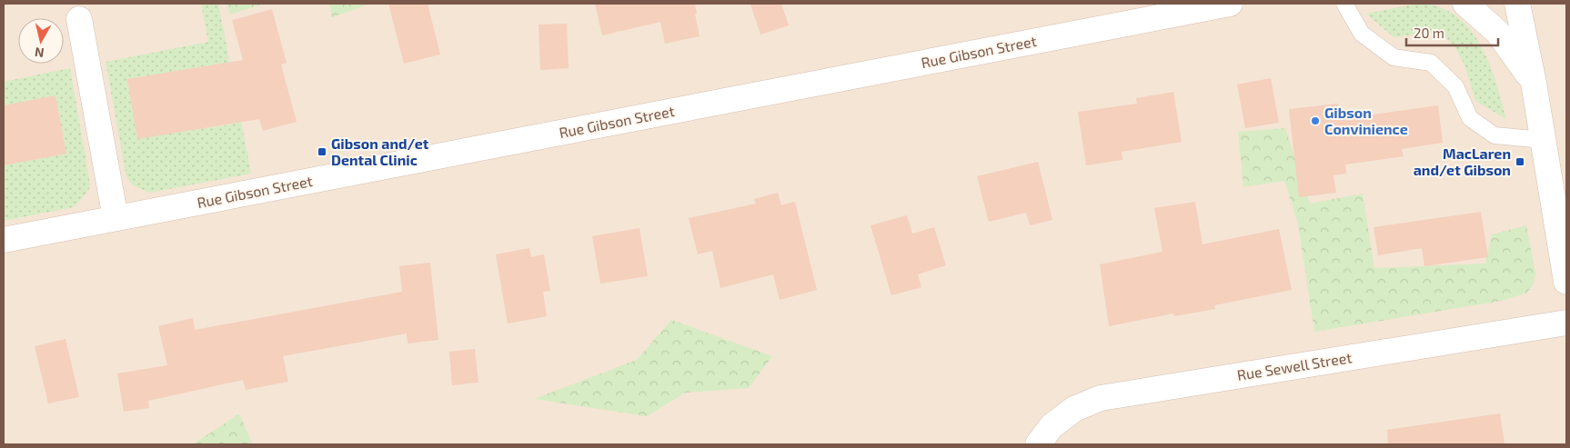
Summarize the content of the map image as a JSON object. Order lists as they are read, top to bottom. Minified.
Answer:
{"streets":{"main road":["Rue Gibson Street","Rue Sewell Street"]},"places":{"other":["Gibson Convinience"],"transit":["Gibson and/et Dental Clinic","MacLaren and/et Gibson"]},"scale_bar":"20 m","north":"bottom"}
